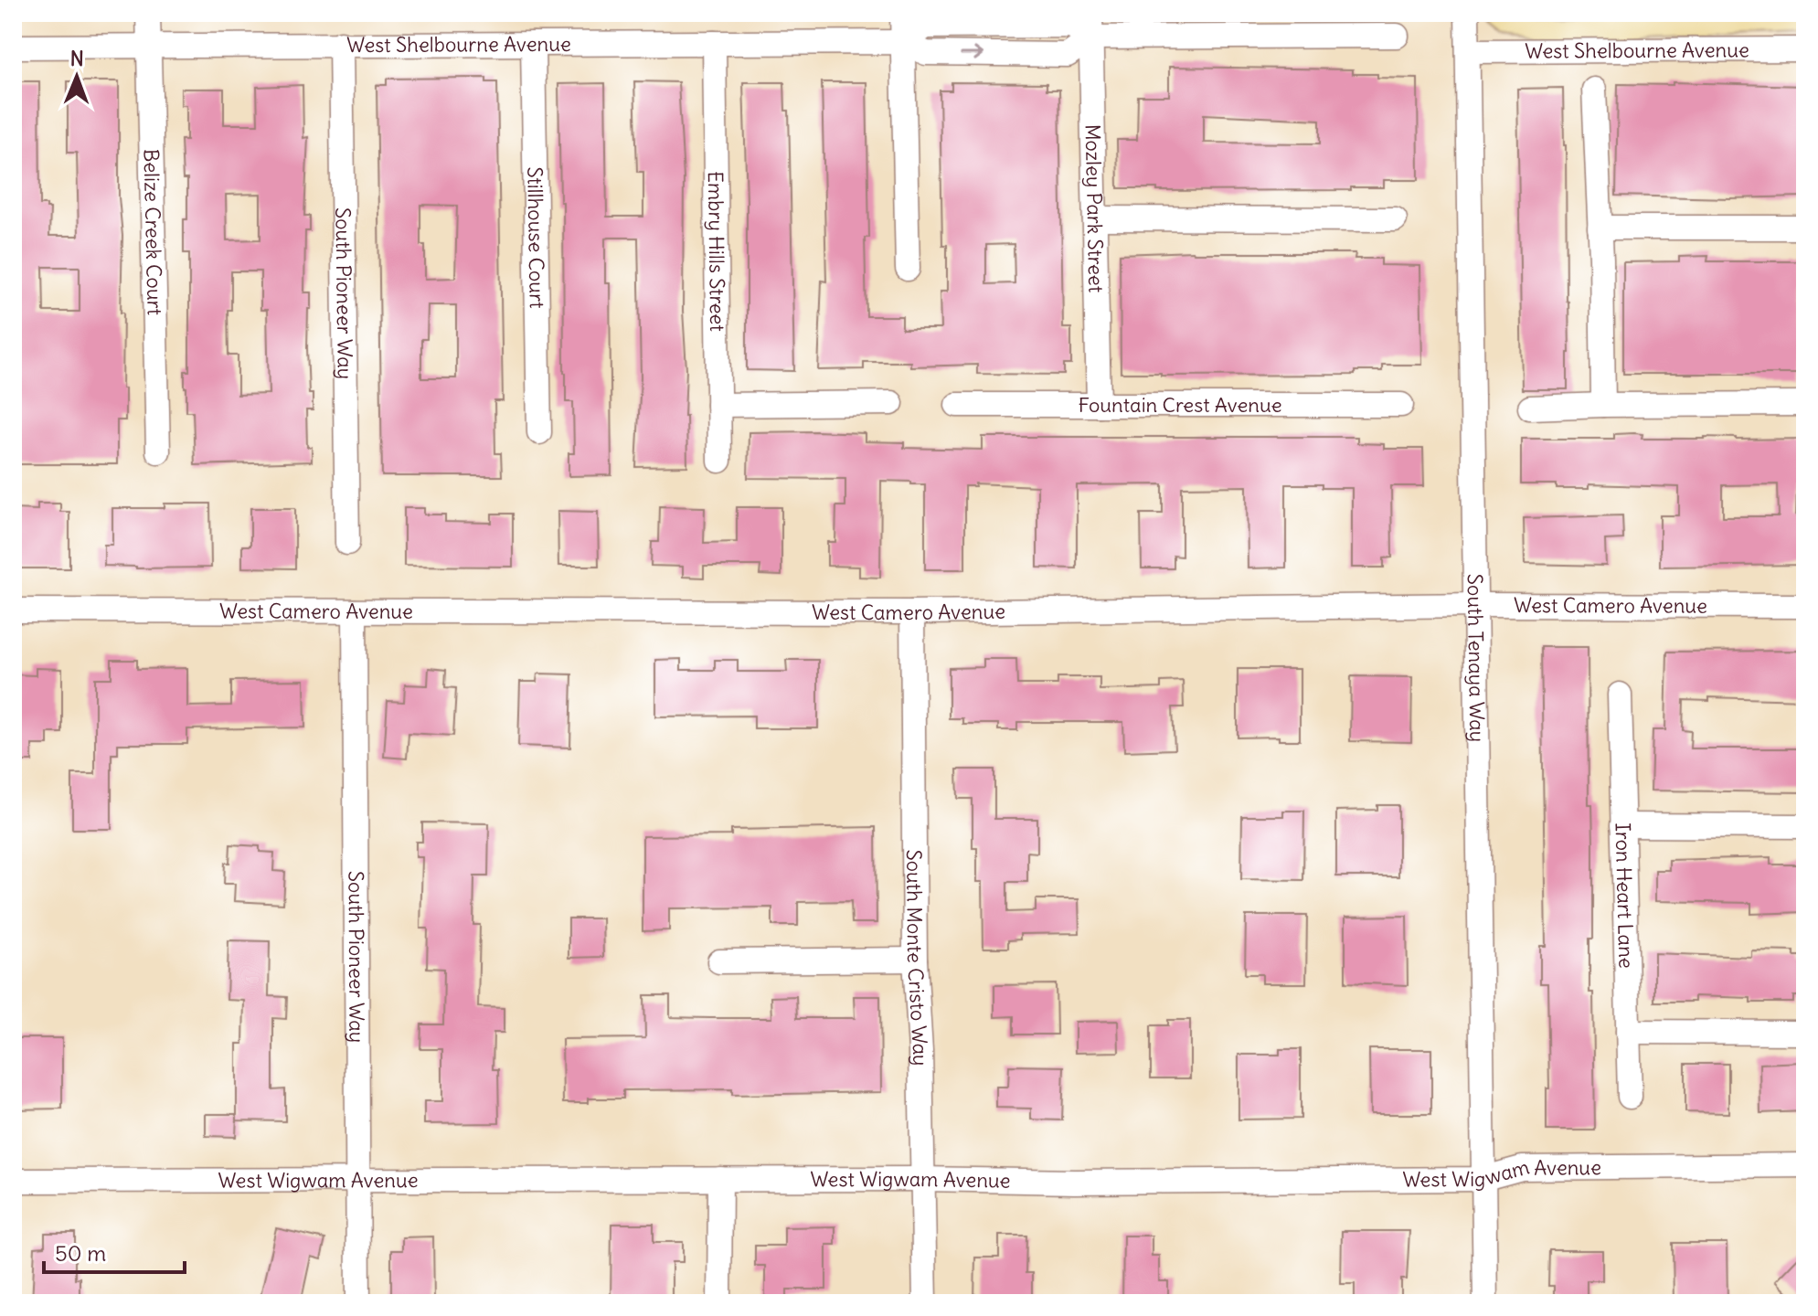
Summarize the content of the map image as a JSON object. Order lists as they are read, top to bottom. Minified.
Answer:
{"streets":{"street":["West Shelbourne Avenue","Mozley Park Street","Belize Creek Court","Stillhouse Court","Embry Hills Street","South Pioneer Way","Fountain Crest Avenue","West Camero Avenue","South Tenaya Way","Iron Heart Lane","South Monte Cristo Way","West Wigwam Avenue"]},"crossings":[["West Shelbourne Avenue","Mozley Park Street"],["West Shelbourne Avenue","Belize Creek Court"],["West Shelbourne Avenue","Stillhouse Court"],["West Shelbourne Avenue","Embry Hills Street"],["West Shelbourne Avenue","South Pioneer Way"],["West Shelbourne Avenue","South Tenaya Way"],["Mozley Park Street","Fountain Crest Avenue"],["South Pioneer Way","West Camero Avenue"],["South Pioneer Way","West Wigwam Avenue"],["West Camero Avenue","South Tenaya Way"],["West Camero Avenue","South Monte Cristo Way"],["South Tenaya Way","West Wigwam Avenue"],["South Monte Cristo Way","West Wigwam Avenue"]],"scale_bar":"50 m","north":"top"}
